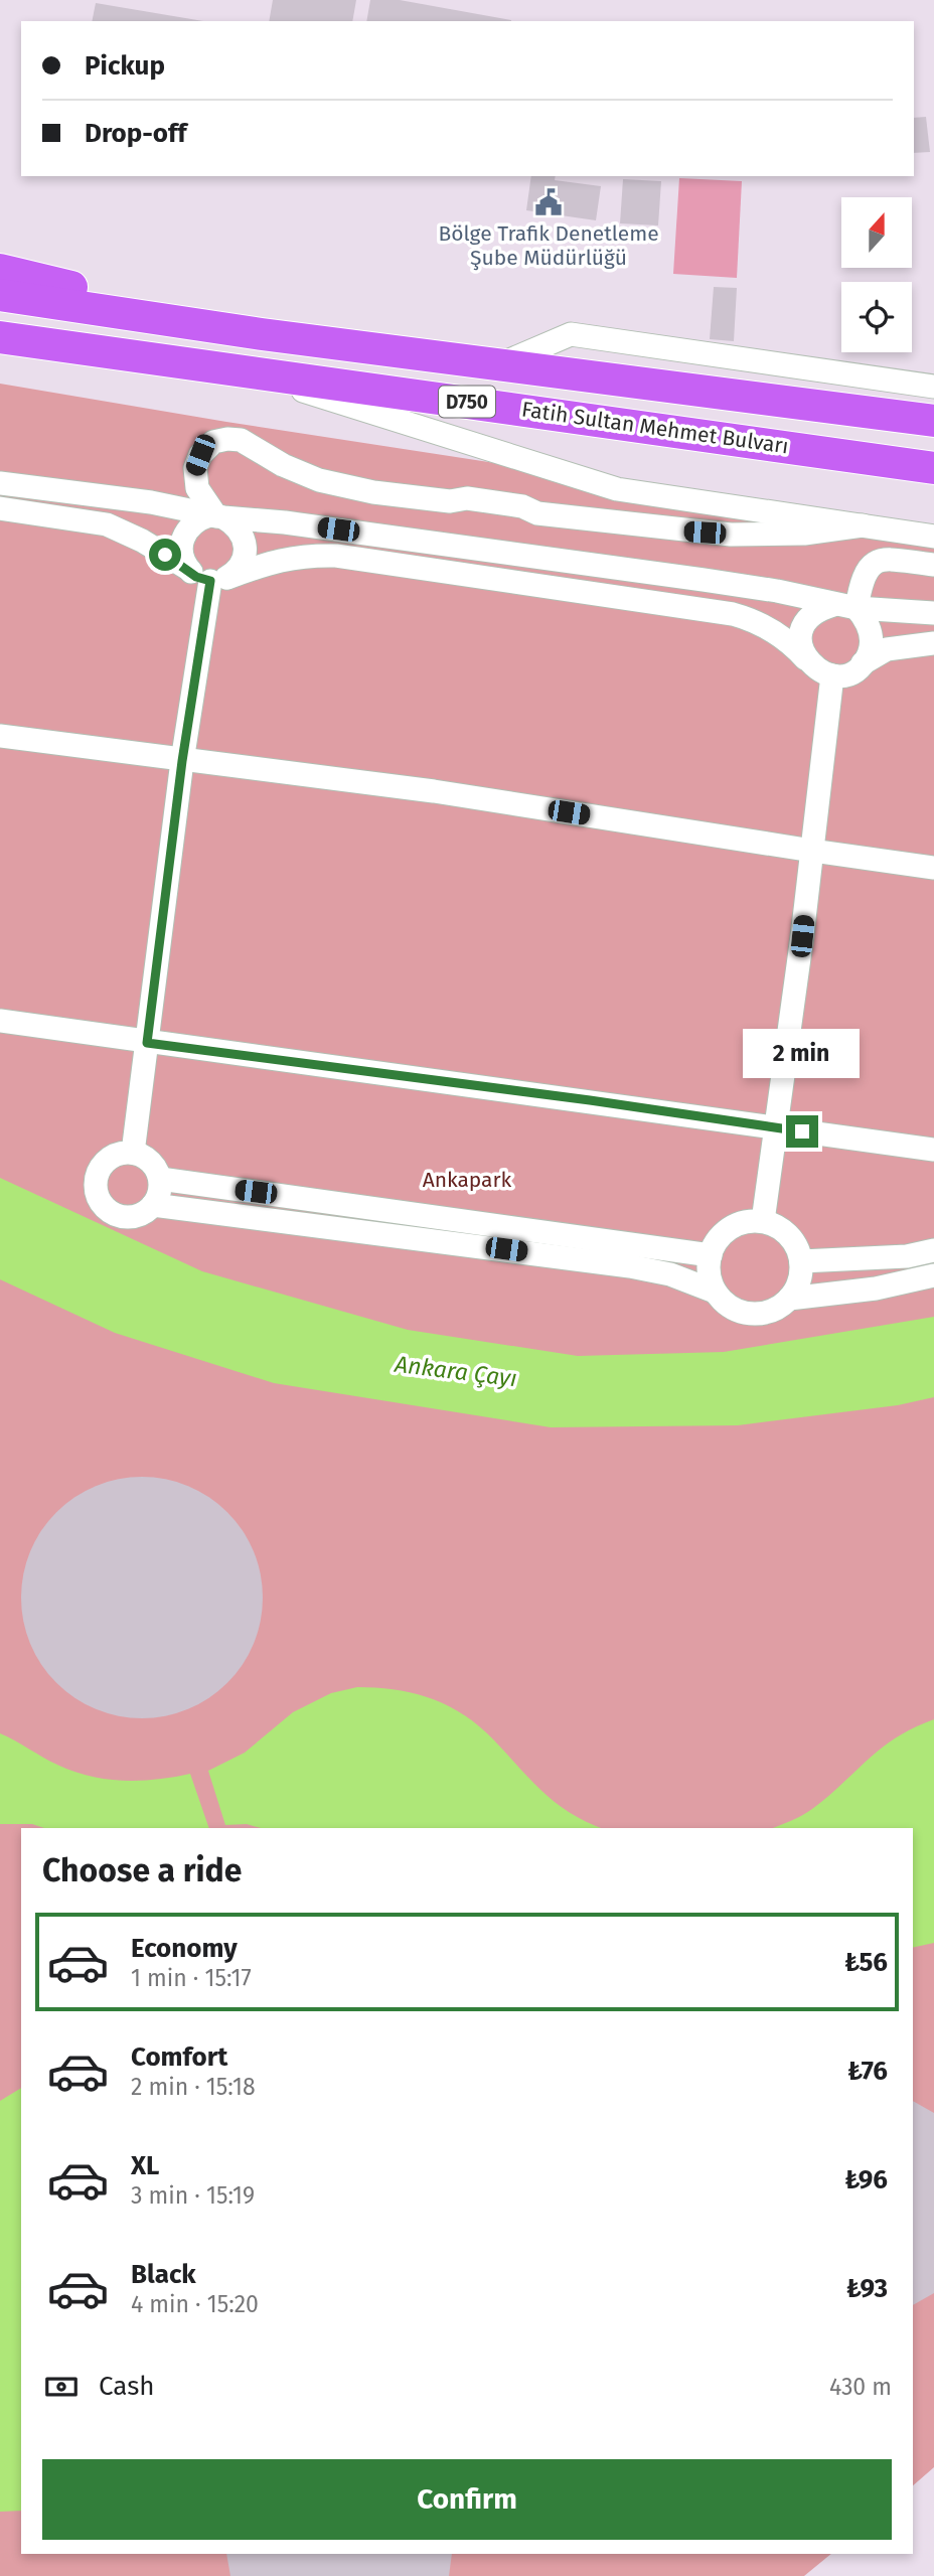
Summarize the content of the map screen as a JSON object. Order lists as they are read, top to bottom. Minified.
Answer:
{"streets":{"highway":["D750","Fatih Sultan Mehmet Bulvarı"]},"water":["Ankara Çayı"],"parks":["Ankapark"],"places":{"public building":["Bölge Trafik Denetleme Şube Müdürlüğü"]},"north":"top","page":{"banner":["Pickup","Drop-off"],"bubble":"2 min","heading":"Choose a ride","list":[{"name":"Economy","note":"1 min · 15:17","value":"₺56"},{"name":"Comfort","note":"2 min · 15:18","value":"₺76"},{"name":"XL","note":"3 min · 15:19","value":"₺96"},{"name":"Black","note":"4 min · 15:20","value":"₺93"}],"pay":["Cash","430 m"],"buttons":"Confirm"}}
